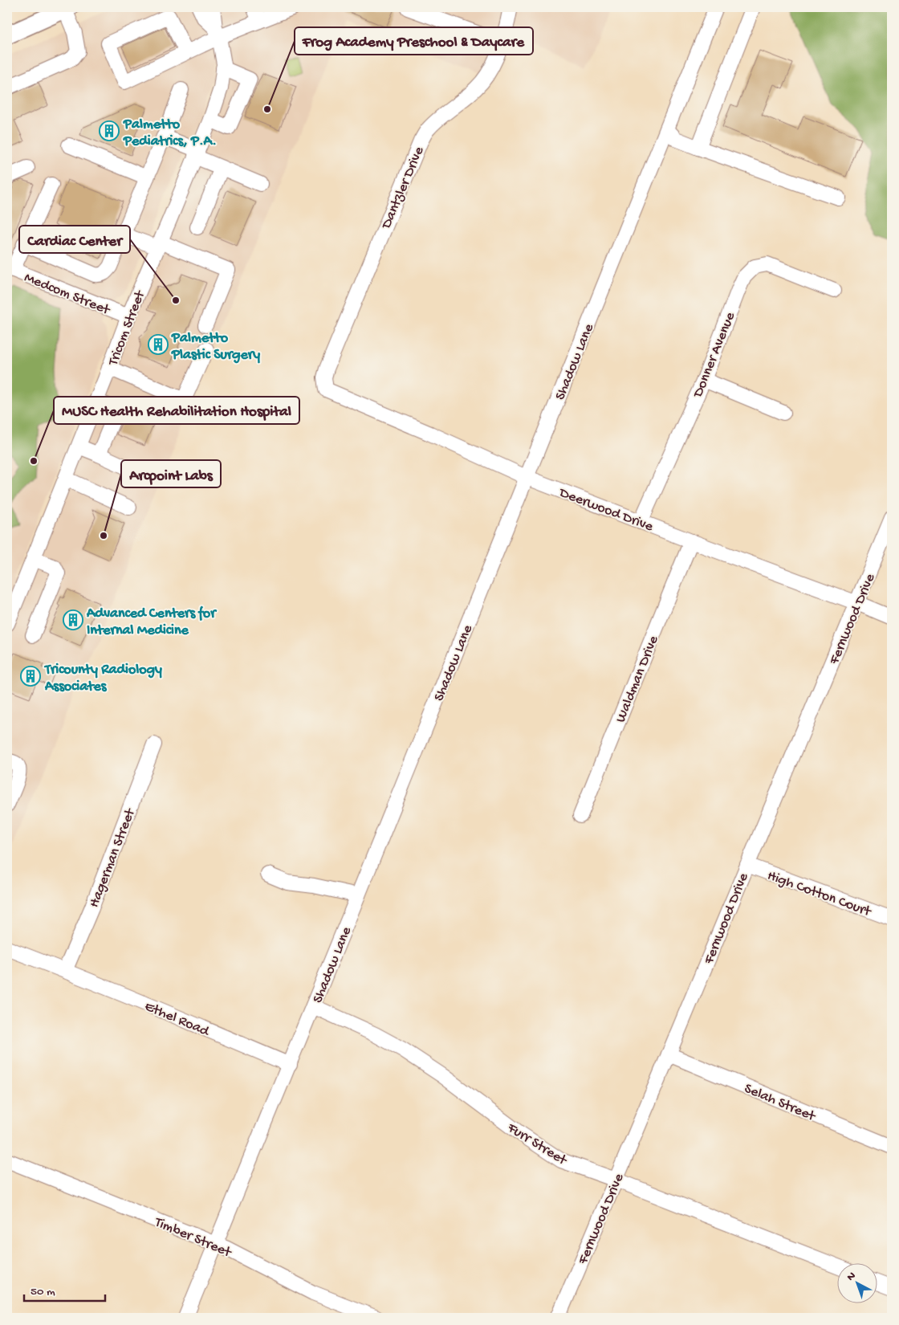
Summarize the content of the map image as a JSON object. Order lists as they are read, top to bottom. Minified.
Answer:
{"streets":{"street":["Dantzler Drive","Medcom Street","Tricom Street","Donner Avenue","Shadow Lane","Deerwood Drive","Fernwood Drive","Waldman Drive","Hagerman Street","High Cotton Court","Ethel Road","Selah Street","Furr Street","Timber Street"]},"crossings":[["Dantzler Drive","Deerwood Drive"],["Medcom Street","Tricom Street"],["Donner Avenue","Deerwood Drive"],["Shadow Lane","Deerwood Drive"],["Shadow Lane","Ethel Road"],["Shadow Lane","Furr Street"],["Shadow Lane","Timber Street"],["Deerwood Drive","Fernwood Drive"],["Deerwood Drive","Waldman Drive"],["Fernwood Drive","High Cotton Court"],["Fernwood Drive","Selah Street"],["Fernwood Drive","Furr Street"],["Hagerman Street","Ethel Road"]],"places":{"other":["Frog Academy Preschool & Daycare","Cardiac Center","MUSC Health Rehabilitation Hospital","Arcpoint Labs"],"building":["Palmetto Pediatrics, P.A.","Palmetto Plastic Surgery","Advanced Centers for Internal Medicine","Tricounty Radiology Associates"]},"scale_bar":"50 m","north":"top left"}
